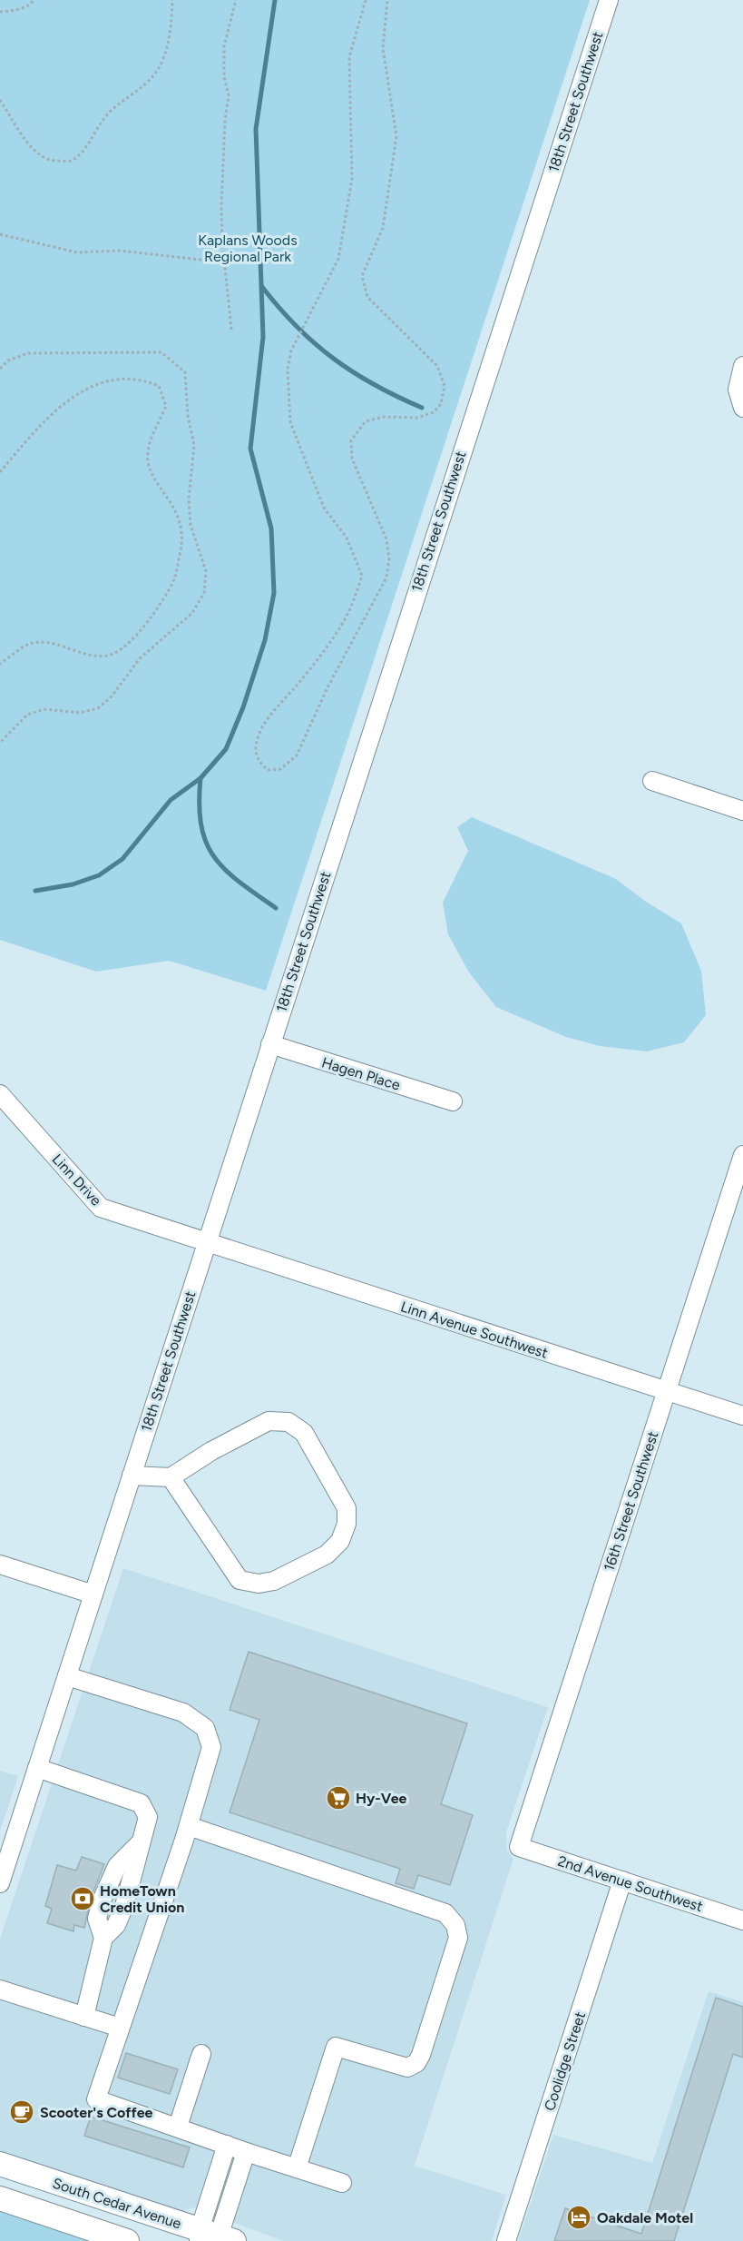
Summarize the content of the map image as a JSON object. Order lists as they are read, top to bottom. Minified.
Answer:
{"streets":{"main road":["South Cedar Avenue"],"street":["18th Street Southwest","Hagen Place","Linn Drive","Linn Avenue Southwest","16th Street Southwest","2nd Avenue Southwest","Coolidge Street"]},"crossings":[["18th Street Southwest","Hagen Place"],["18th Street Southwest","Linn Drive"],["18th Street Southwest","Linn Avenue Southwest"],["Linn Drive","Linn Avenue Southwest"],["Linn Avenue Southwest","16th Street Southwest"],["16th Street Southwest","2nd Avenue Southwest"],["2nd Avenue Southwest","Coolidge Street"]],"parks":["Kaplans Woods Regional Park"],"places":{"supermarket":["Hy-Vee"],"bank":["HomeTown Credit Union"],"cafe":["Scooter's Coffee"],"hotel":["Oakdale Motel"]}}
